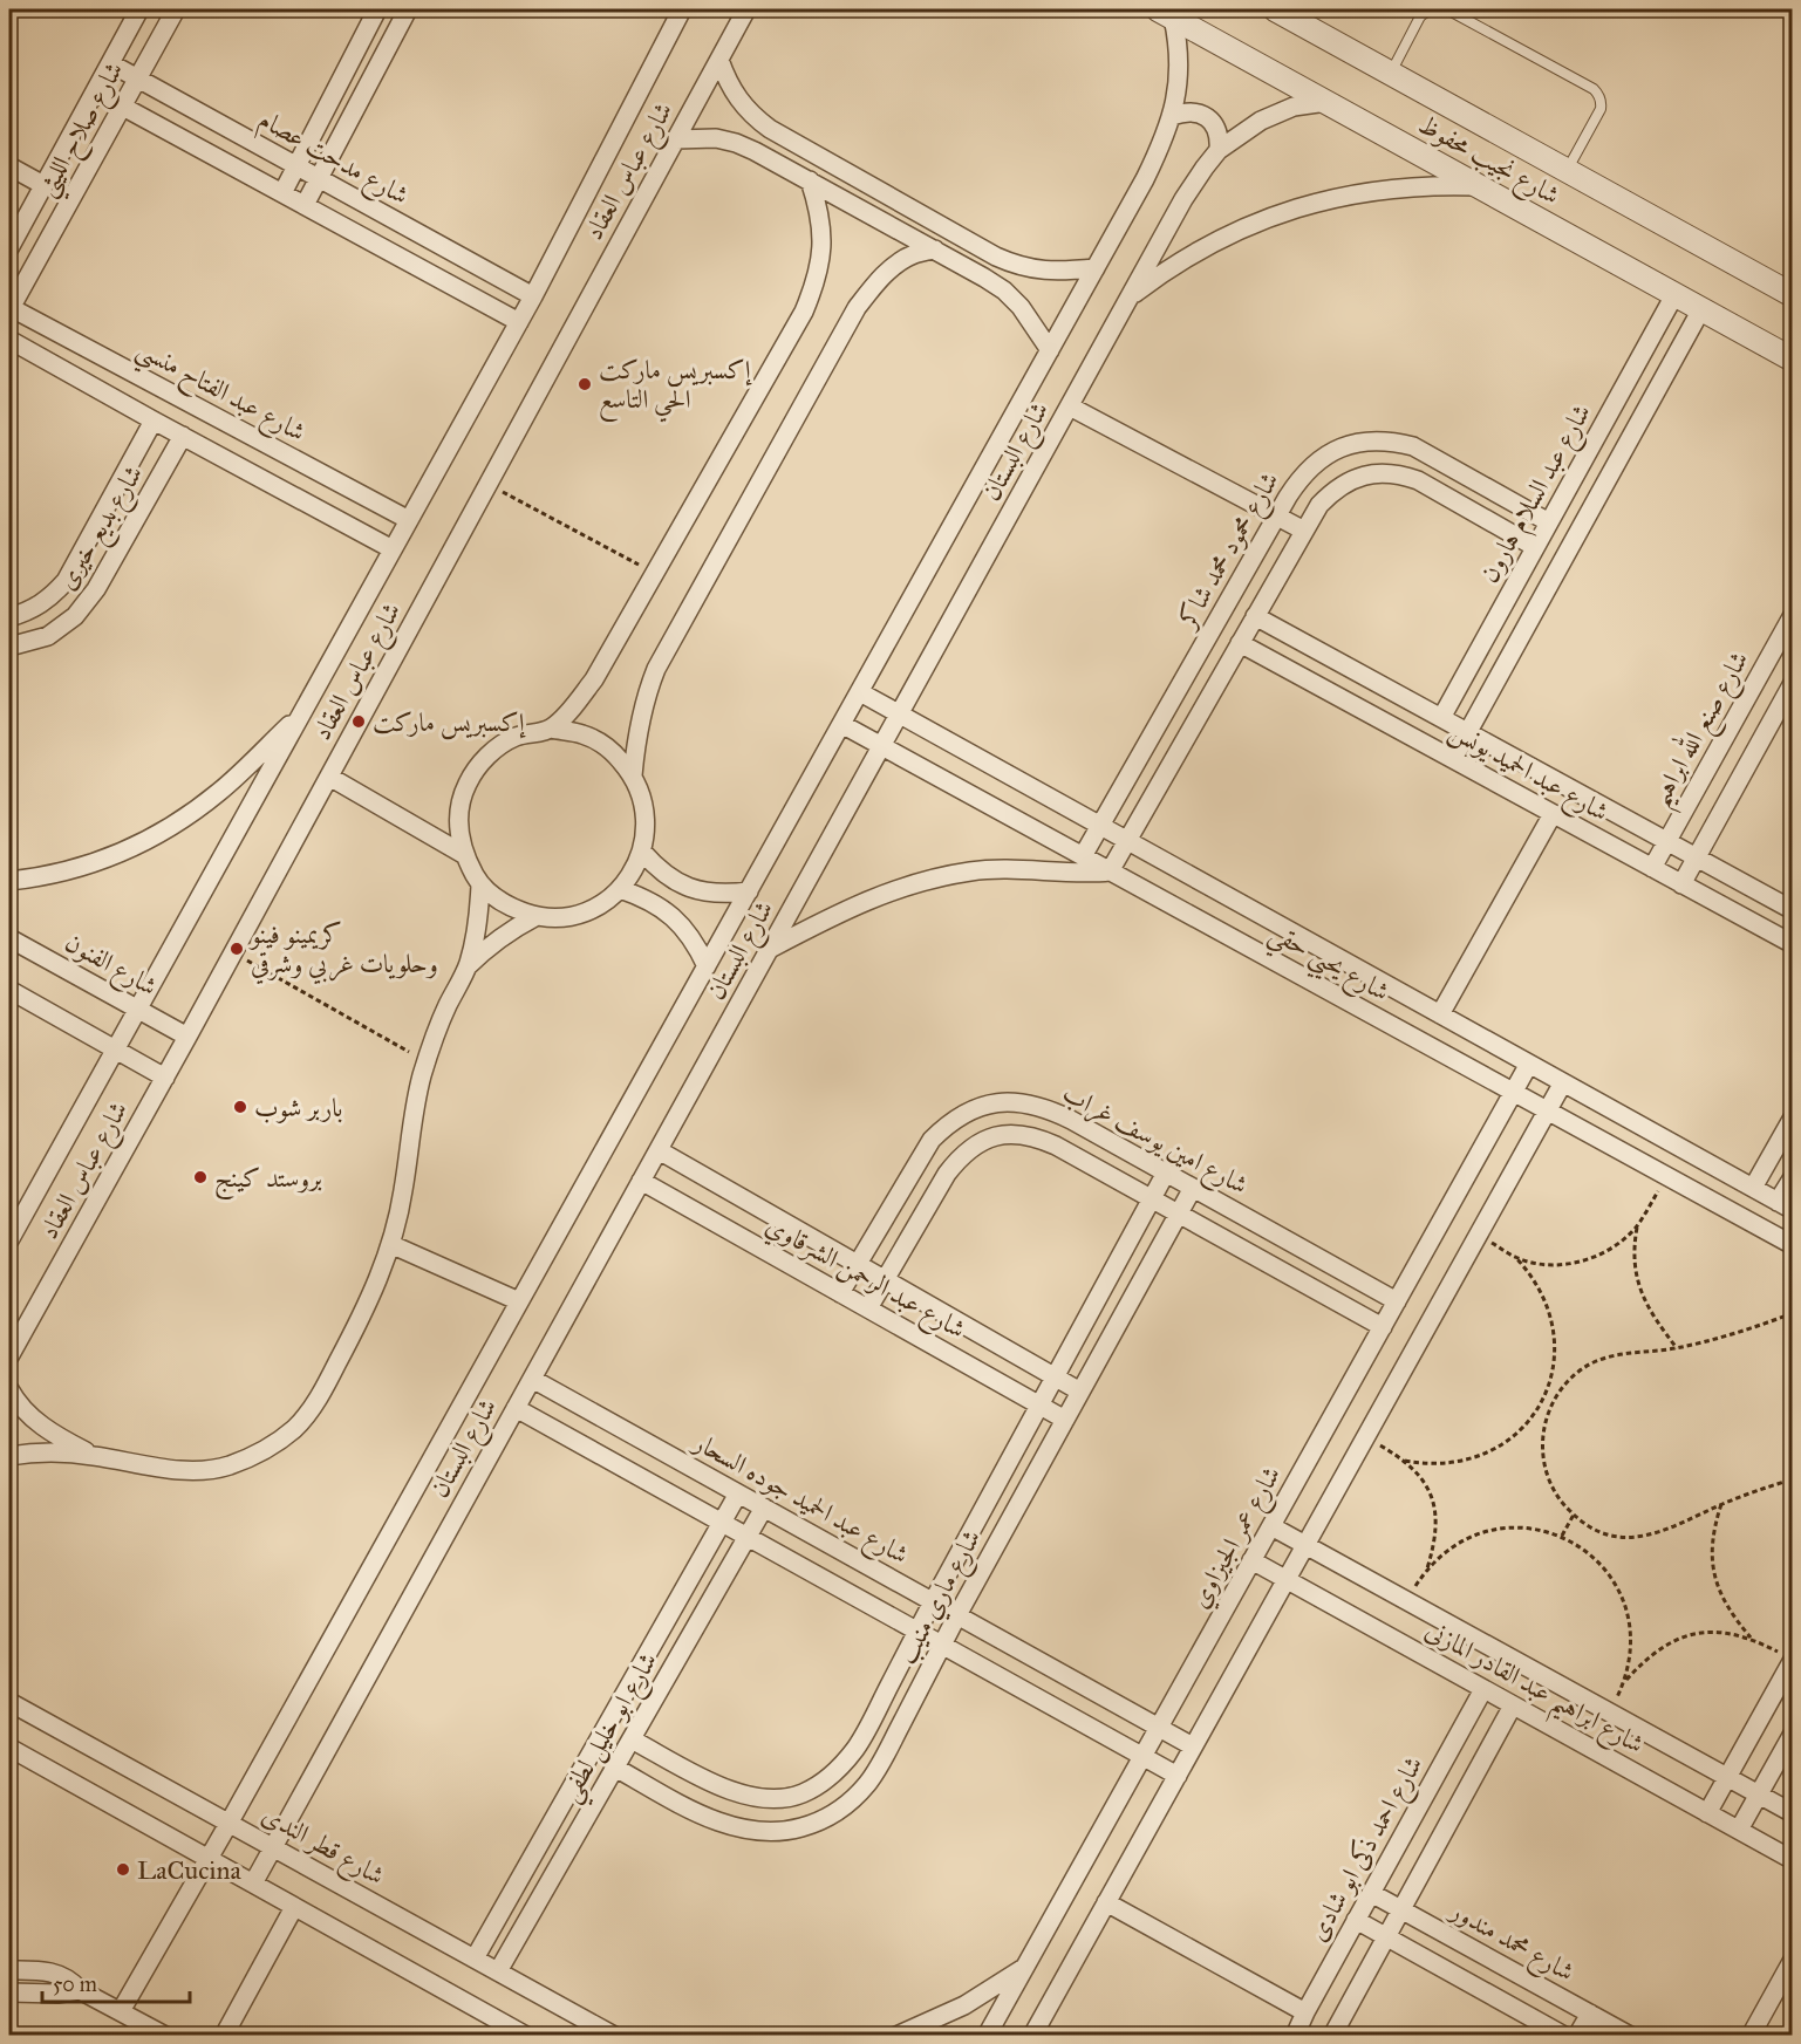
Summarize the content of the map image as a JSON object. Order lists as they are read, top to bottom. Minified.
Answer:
{"streets":{"street":["شارع صلاح الليثي","شارع مدحت عصام","شارع نجيب محفوظ","شارع عباس العقاد","شارع عبد الفتاح منسي","شارع البستان","شارع عبد السلام هارون","شارع بديع خيرى","شارع محمود محمد شاكر","شارع صنع الله ابراهيم","شارع عبد الحميد يونس","شارع يحيي حقي","شارع الفنون","شارع امين يوسف غراب","شارع عبد الرحمن الشرقاوي","شارع عبد الحميد جوده السحار","شارع عمر الجيزاوي","شارع ماري منيب","شارع ابراهيم عبد القادر المازنى","شارع ابو خليل لطفي","شارع قطر الندى","شارع احمد ذكى ابو شادى","شارع محمد مندور"]},"crossings":[["شارع صلاح الليثي","شارع مدحت عصام"],["شارع صلاح الليثي","شارع عبد الفتاح منسي"],["شارع مدحت عصام","شارع عباس العقاد"],["شارع نجيب محفوظ","شارع البستان"],["شارع نجيب محفوظ","شارع عبد السلام هارون"],["شارع عباس العقاد","شارع عبد الفتاح منسي"],["شارع عباس العقاد","شارع الفنون"],["شارع البستان","شارع يحيي حقي"],["شارع البستان","شارع عبد الرحمن الشرقاوي"],["شارع البستان","شارع عبد الحميد جوده السحار"],["شارع البستان","شارع قطر الندى"],["شارع عبد السلام هارون","شارع محمود محمد شاكر"],["شارع عبد السلام هارون","شارع عبد الحميد يونس"],["شارع محمود محمد شاكر","شارع يحيي حقي"],["شارع صنع الله ابراهيم","شارع عبد الحميد يونس"],["شارع يحيي حقي","شارع عمر الجيزاوي"],["شارع امين يوسف غراب","شارع عبد الرحمن الشرقاوي"],["شارع امين يوسف غراب","شارع عمر الجيزاوي"],["شارع امين يوسف غراب","شارع ماري منيب"],["شارع عبد الرحمن الشرقاوي","شارع ماري منيب"],["شارع عبد الحميد جوده السحار","شارع عمر الجيزاوي"],["شارع عبد الحميد جوده السحار","شارع ماري منيب"],["شارع عبد الحميد جوده السحار","شارع ابو خليل لطفي"],["شارع عمر الجيزاوي","شارع ابراهيم عبد القادر المازنى"],["شارع ماري منيب","شارع ابو خليل لطفي"],["شارع ابراهيم عبد القادر المازنى","شارع احمد ذكى ابو شادى"],["شارع ابو خليل لطفي","شارع قطر الندى"],["شارع احمد ذكى ابو شادى","شارع محمد مندور"]],"places":["إكسبريس ماركت الحي التاسع","إكسبريس ماركت","كريمينو فينو وحلويات غربي وشرقي","باربر شوب","بروستد كينج","LaCucina"],"scale_bar":"50 m"}
